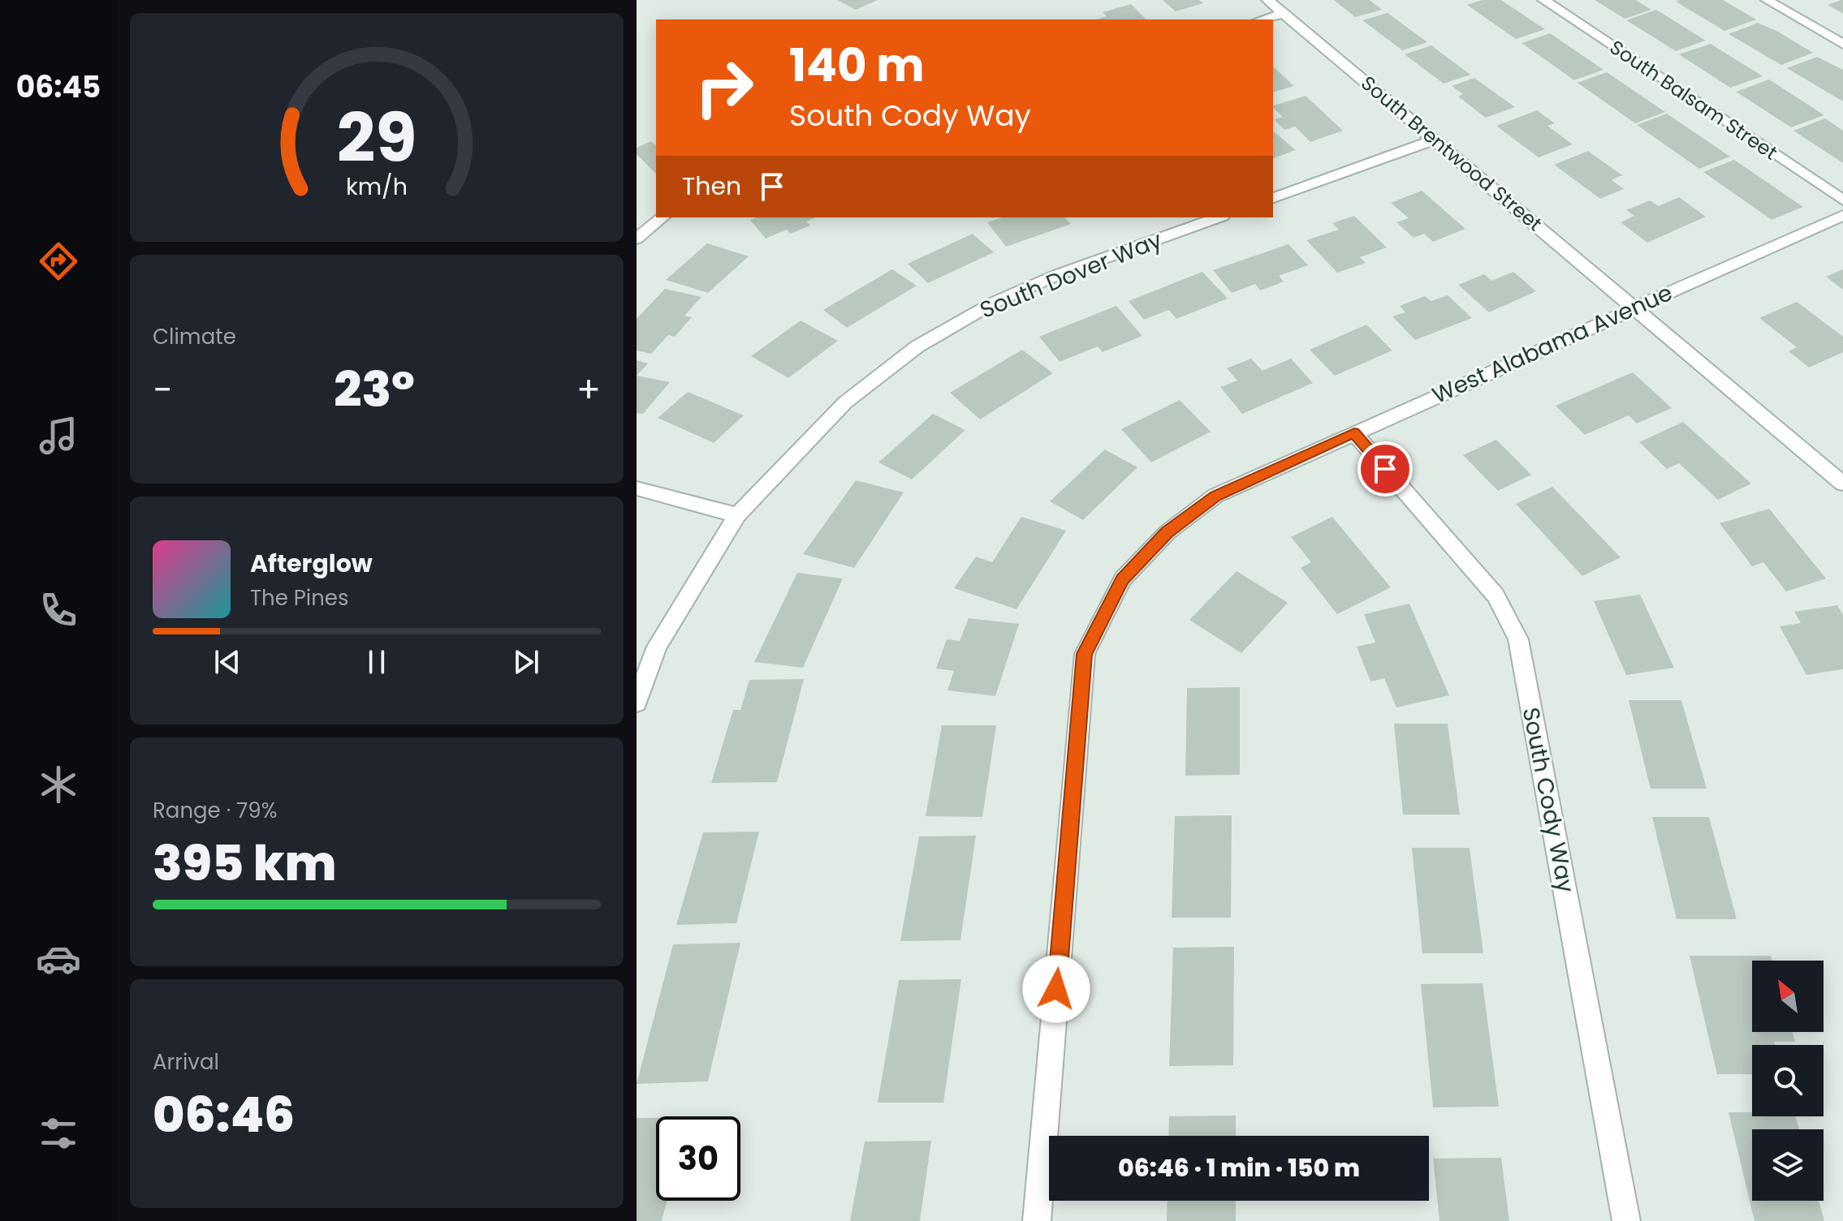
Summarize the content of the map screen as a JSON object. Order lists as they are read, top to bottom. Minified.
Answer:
{"streets":{"street":["South Balsam Street","South Brentwood Street","South Dover Way","West Alabama Avenue","South Cody Way"]},"crossings":[["South Brentwood Street","West Alabama Avenue"],["West Alabama Avenue","South Cody Way"]],"north":"top left","page":{"tabs":"06:45","turn":["140 m","South Cody Way"],"then":"Then","tile":["Climate",["Range · 79%","395 km"],["Arrival","06:46"]],"heat":["−","23°","+"],"song":["Afterglow","The Pines"],"limit":"30","trip":"06:46 · 1 min · 150 m","gauge":["29","km/h"]}}
